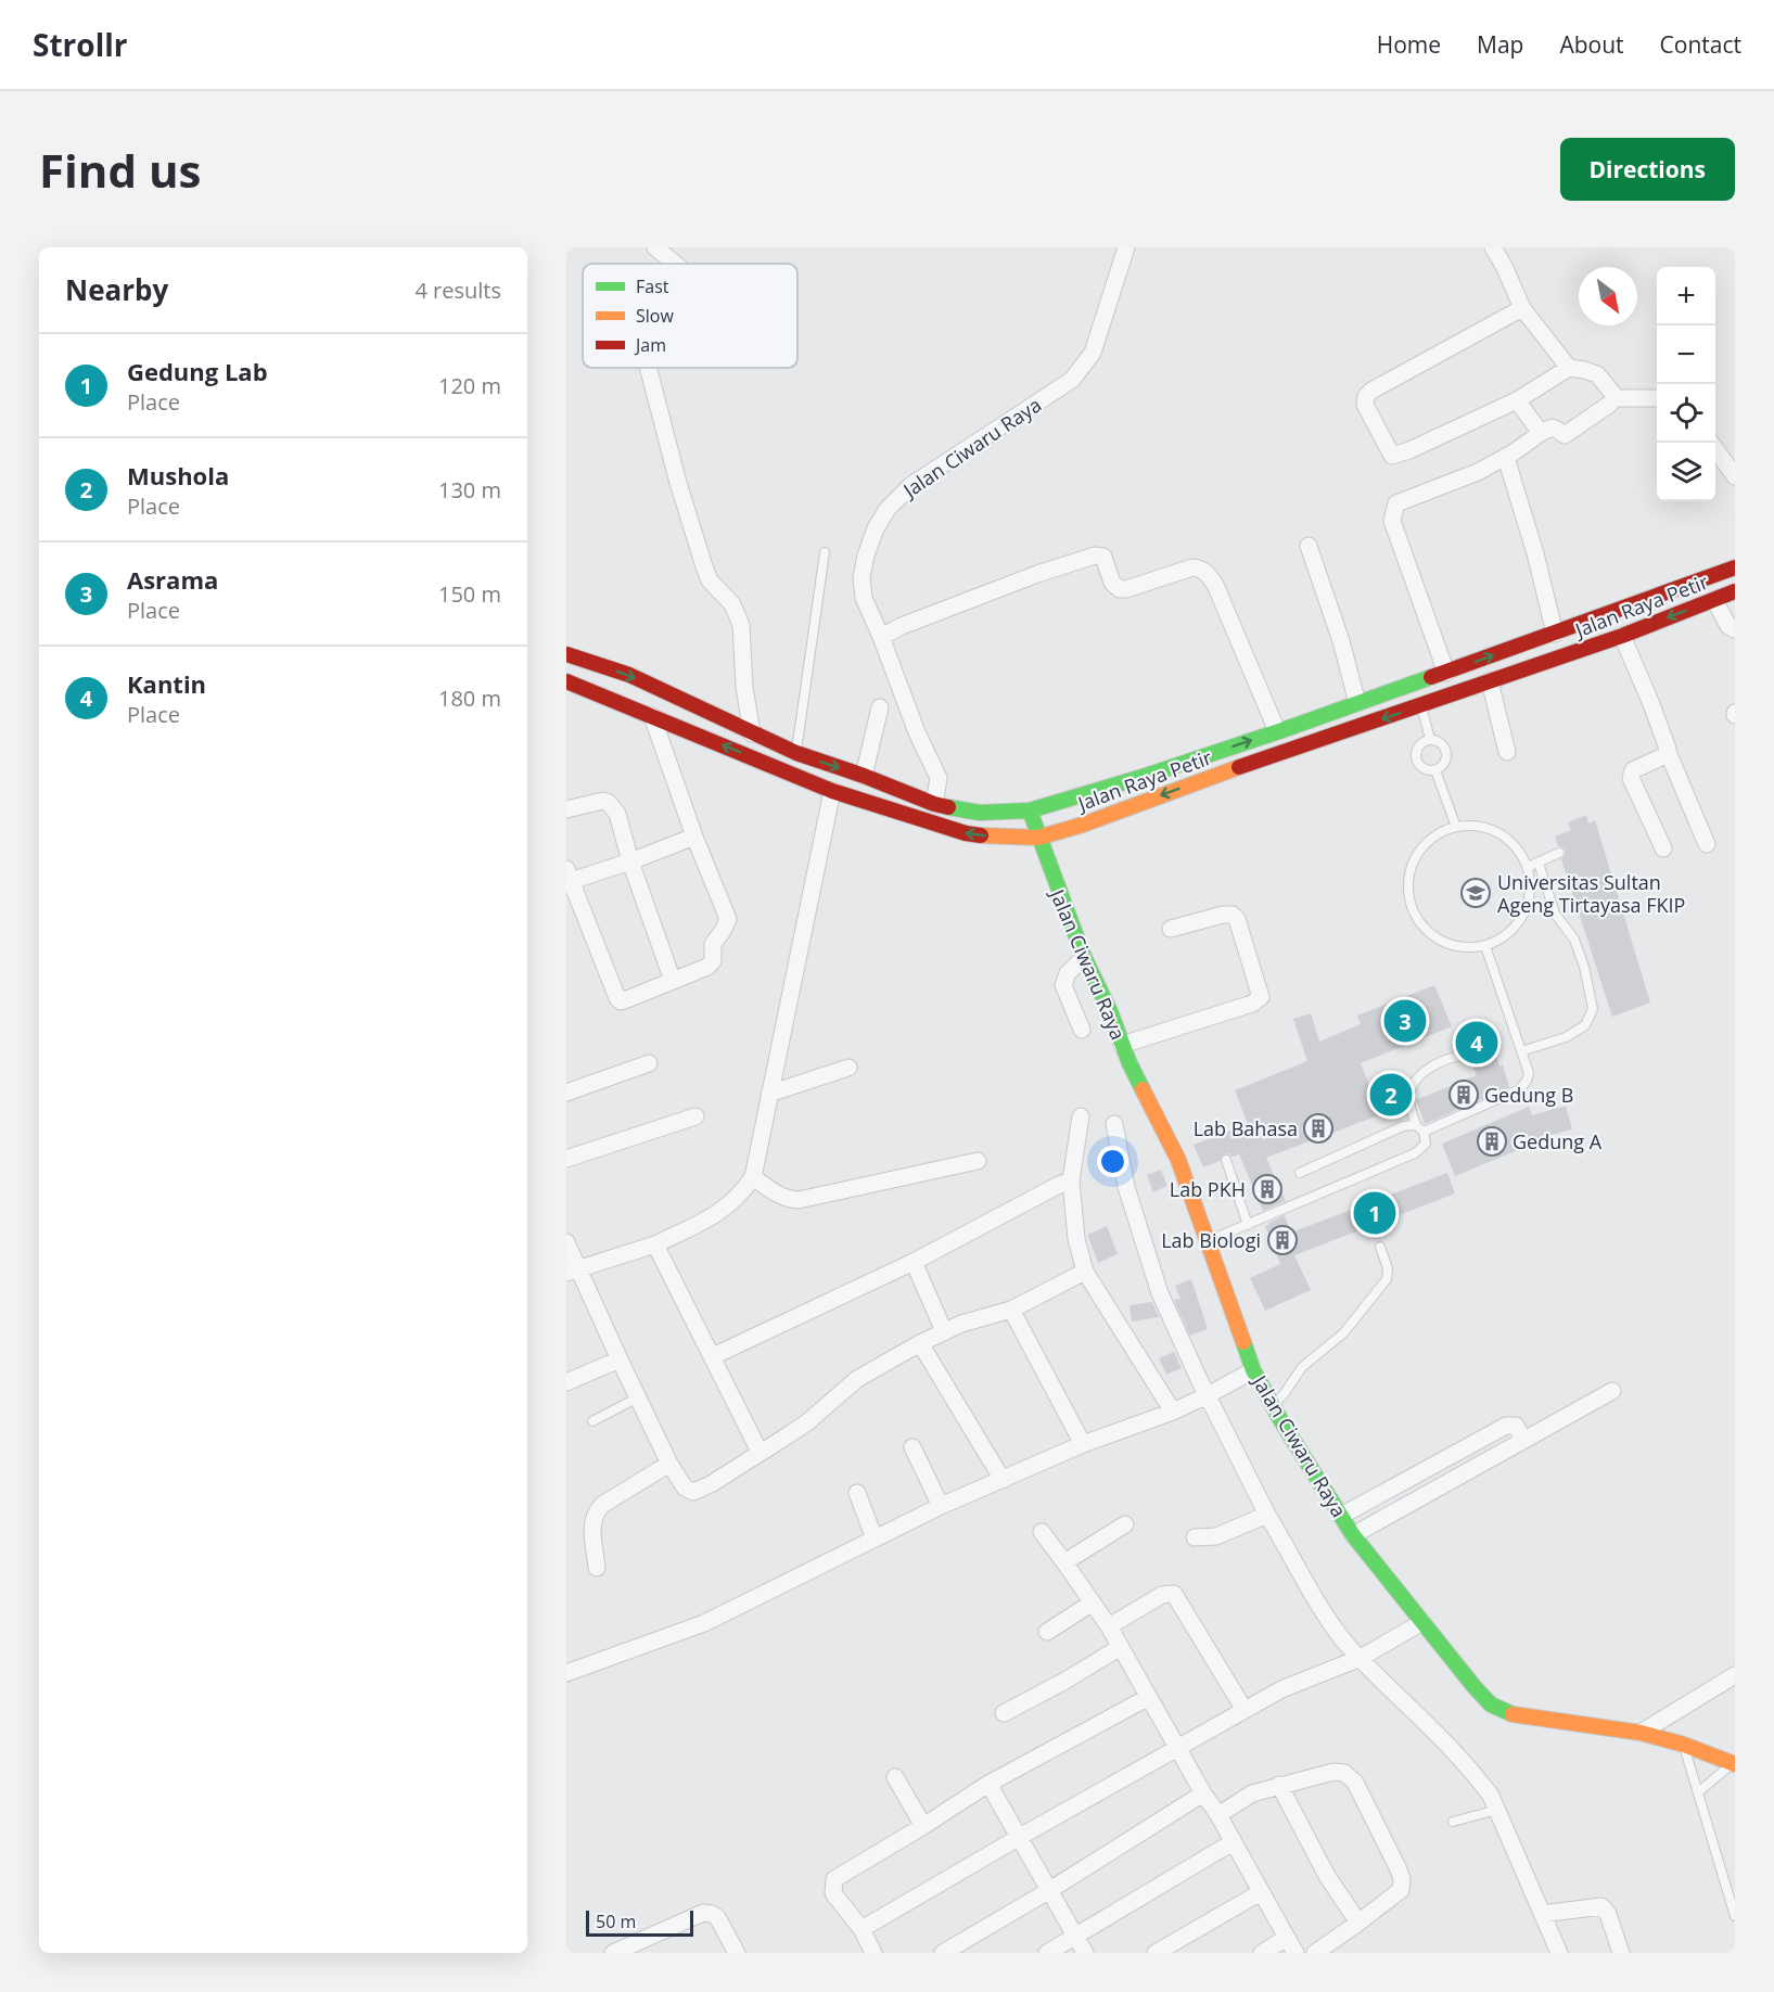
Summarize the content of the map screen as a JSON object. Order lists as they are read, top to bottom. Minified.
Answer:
{"streets":{"main road":["Jalan Ciwaru Raya","Jalan Raya Petir"]},"crossings":[["Jalan Ciwaru Raya","Jalan Raya Petir"]],"places":{"school or university":["Universitas Sultan Ageng Tirtayasa FKIP"],"building":["Gedung B","Lab Bahasa","Gedung A","Lab PKH","Lab Biologi"]},"legend":["Fast","Slow","Jam"],"scale_bar":"50 m","north":"bottom right","page":{"header":"Strollr","nav":["Home","Map","About","Contact"],"buttons":"Directions","title":"Find us","heading":["Nearby","4 results"],"map_buttons":["+","−"],"list":[{"mark":"1","name":"Gedung Lab","note":"Place","value":"120 m"},{"mark":"2","name":"Mushola","note":"Place","value":"130 m"},{"mark":"3","name":"Asrama","note":"Place","value":"150 m"},{"mark":"4","name":"Kantin","note":"Place","value":"180 m"}],"pins":["3","4","2","1"],"scale":"50 m"}}
